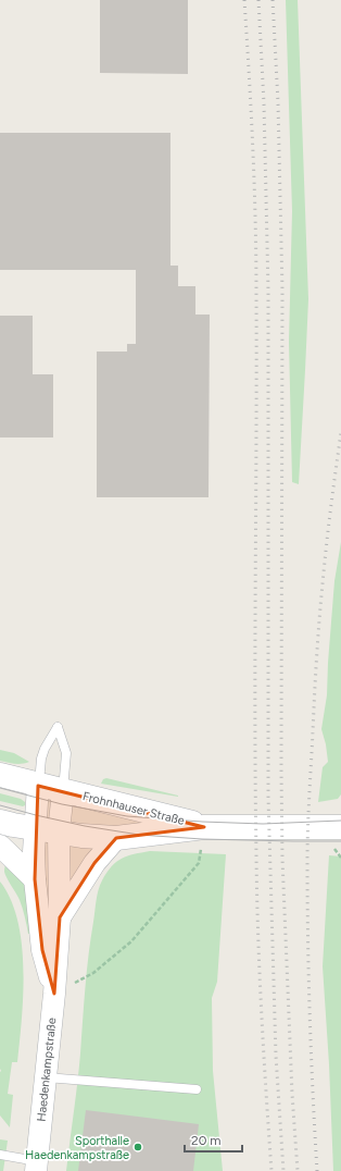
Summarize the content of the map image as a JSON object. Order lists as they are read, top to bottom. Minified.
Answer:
{"streets":{"main road":["Frohnhauser Straße"],"street":["Haedenkampstraße"]},"crossings":[["Frohnhauser Straße","Haedenkampstraße"]],"places":["Sporthalle Haedenkampstraße"],"scale_bar":"20 m"}
